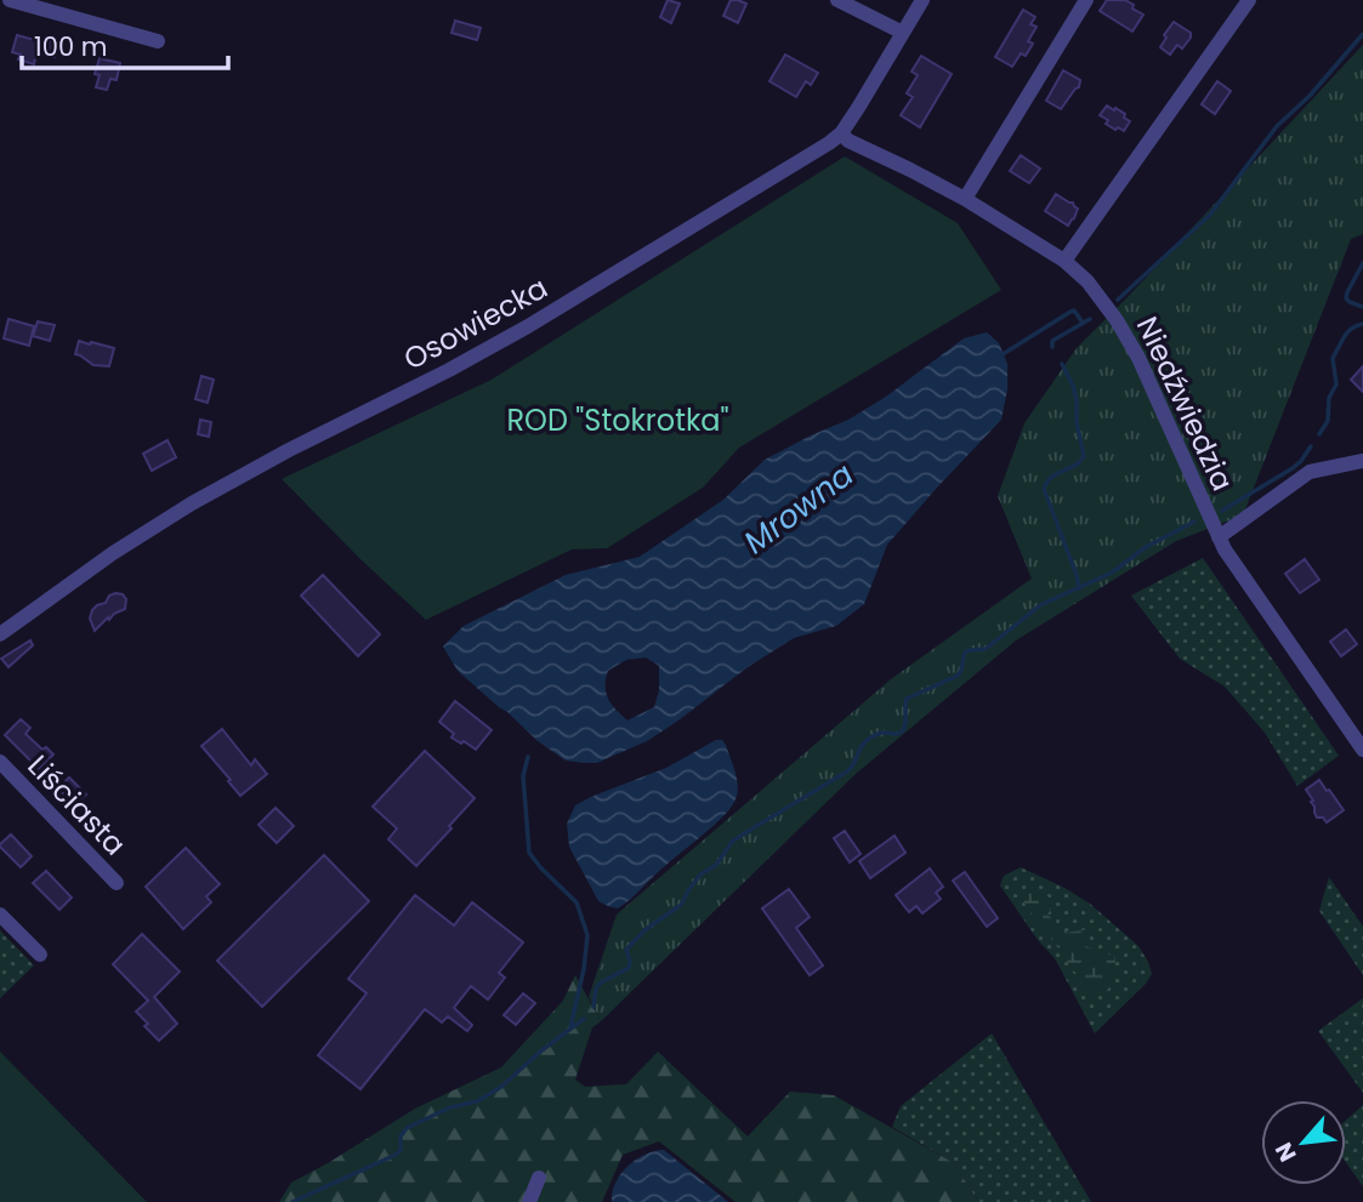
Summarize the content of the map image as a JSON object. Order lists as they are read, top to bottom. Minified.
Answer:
{"streets":{"street":["Osowiecka","Niedźwiedzia","Liściasta"]},"crossings":[["Osowiecka","Niedźwiedzia"]],"water":["Mrowna"],"parks":["ROD \"Stokrotka\""],"scale_bar":"100 m","north":"bottom left"}
